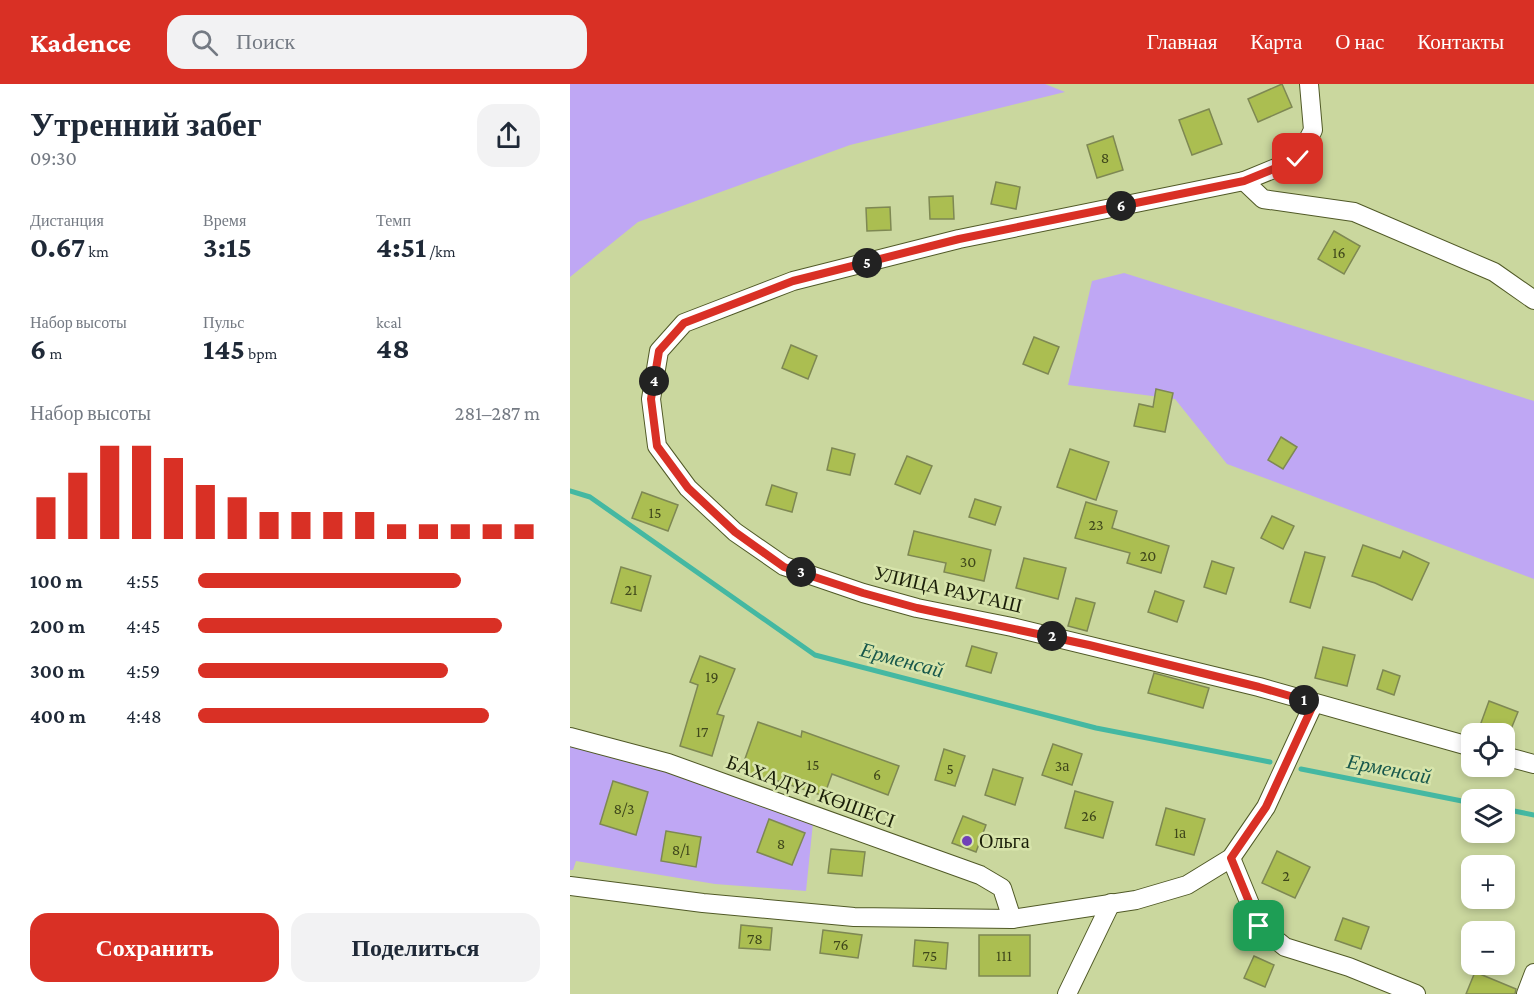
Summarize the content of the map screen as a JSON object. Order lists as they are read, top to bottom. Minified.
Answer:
{"streets":{"street":["УЛИЦА РАУГАШ","БАХАДҮР КӨШЕСІ"]},"water":["Ерменсай"],"places":["Ольга"],"house_numbers":["8","16","15","23","20","30","21","19","17","15","3а","5","6","8/3","26","1а","8","8/1","2","78","76","75","111"],"page":{"header":"Kadence","search":"Поиск","nav":["Главная","Карта","О нас","Контакты"],"heading":["Утренний забег","09:30"],"stats":[["Дистанция","0.67 km"],["Время","3:15"],["Темп","4:51 /km"],["Набор высоты","6 m"],["Пульс","145 bpm"],["kcal","48"]],"pins":["6","5","4","3","2","1"],"chart":["Набор высоты","281–287 m"],"list":[{"name":"100 m","note":"4:55"},{"name":"200 m","note":"4:45"},{"name":"300 m","note":"4:59"},{"name":"400 m","note":"4:48"}],"map_buttons":["+","−"],"buttons":["Сохранить","Поделиться"]}}
